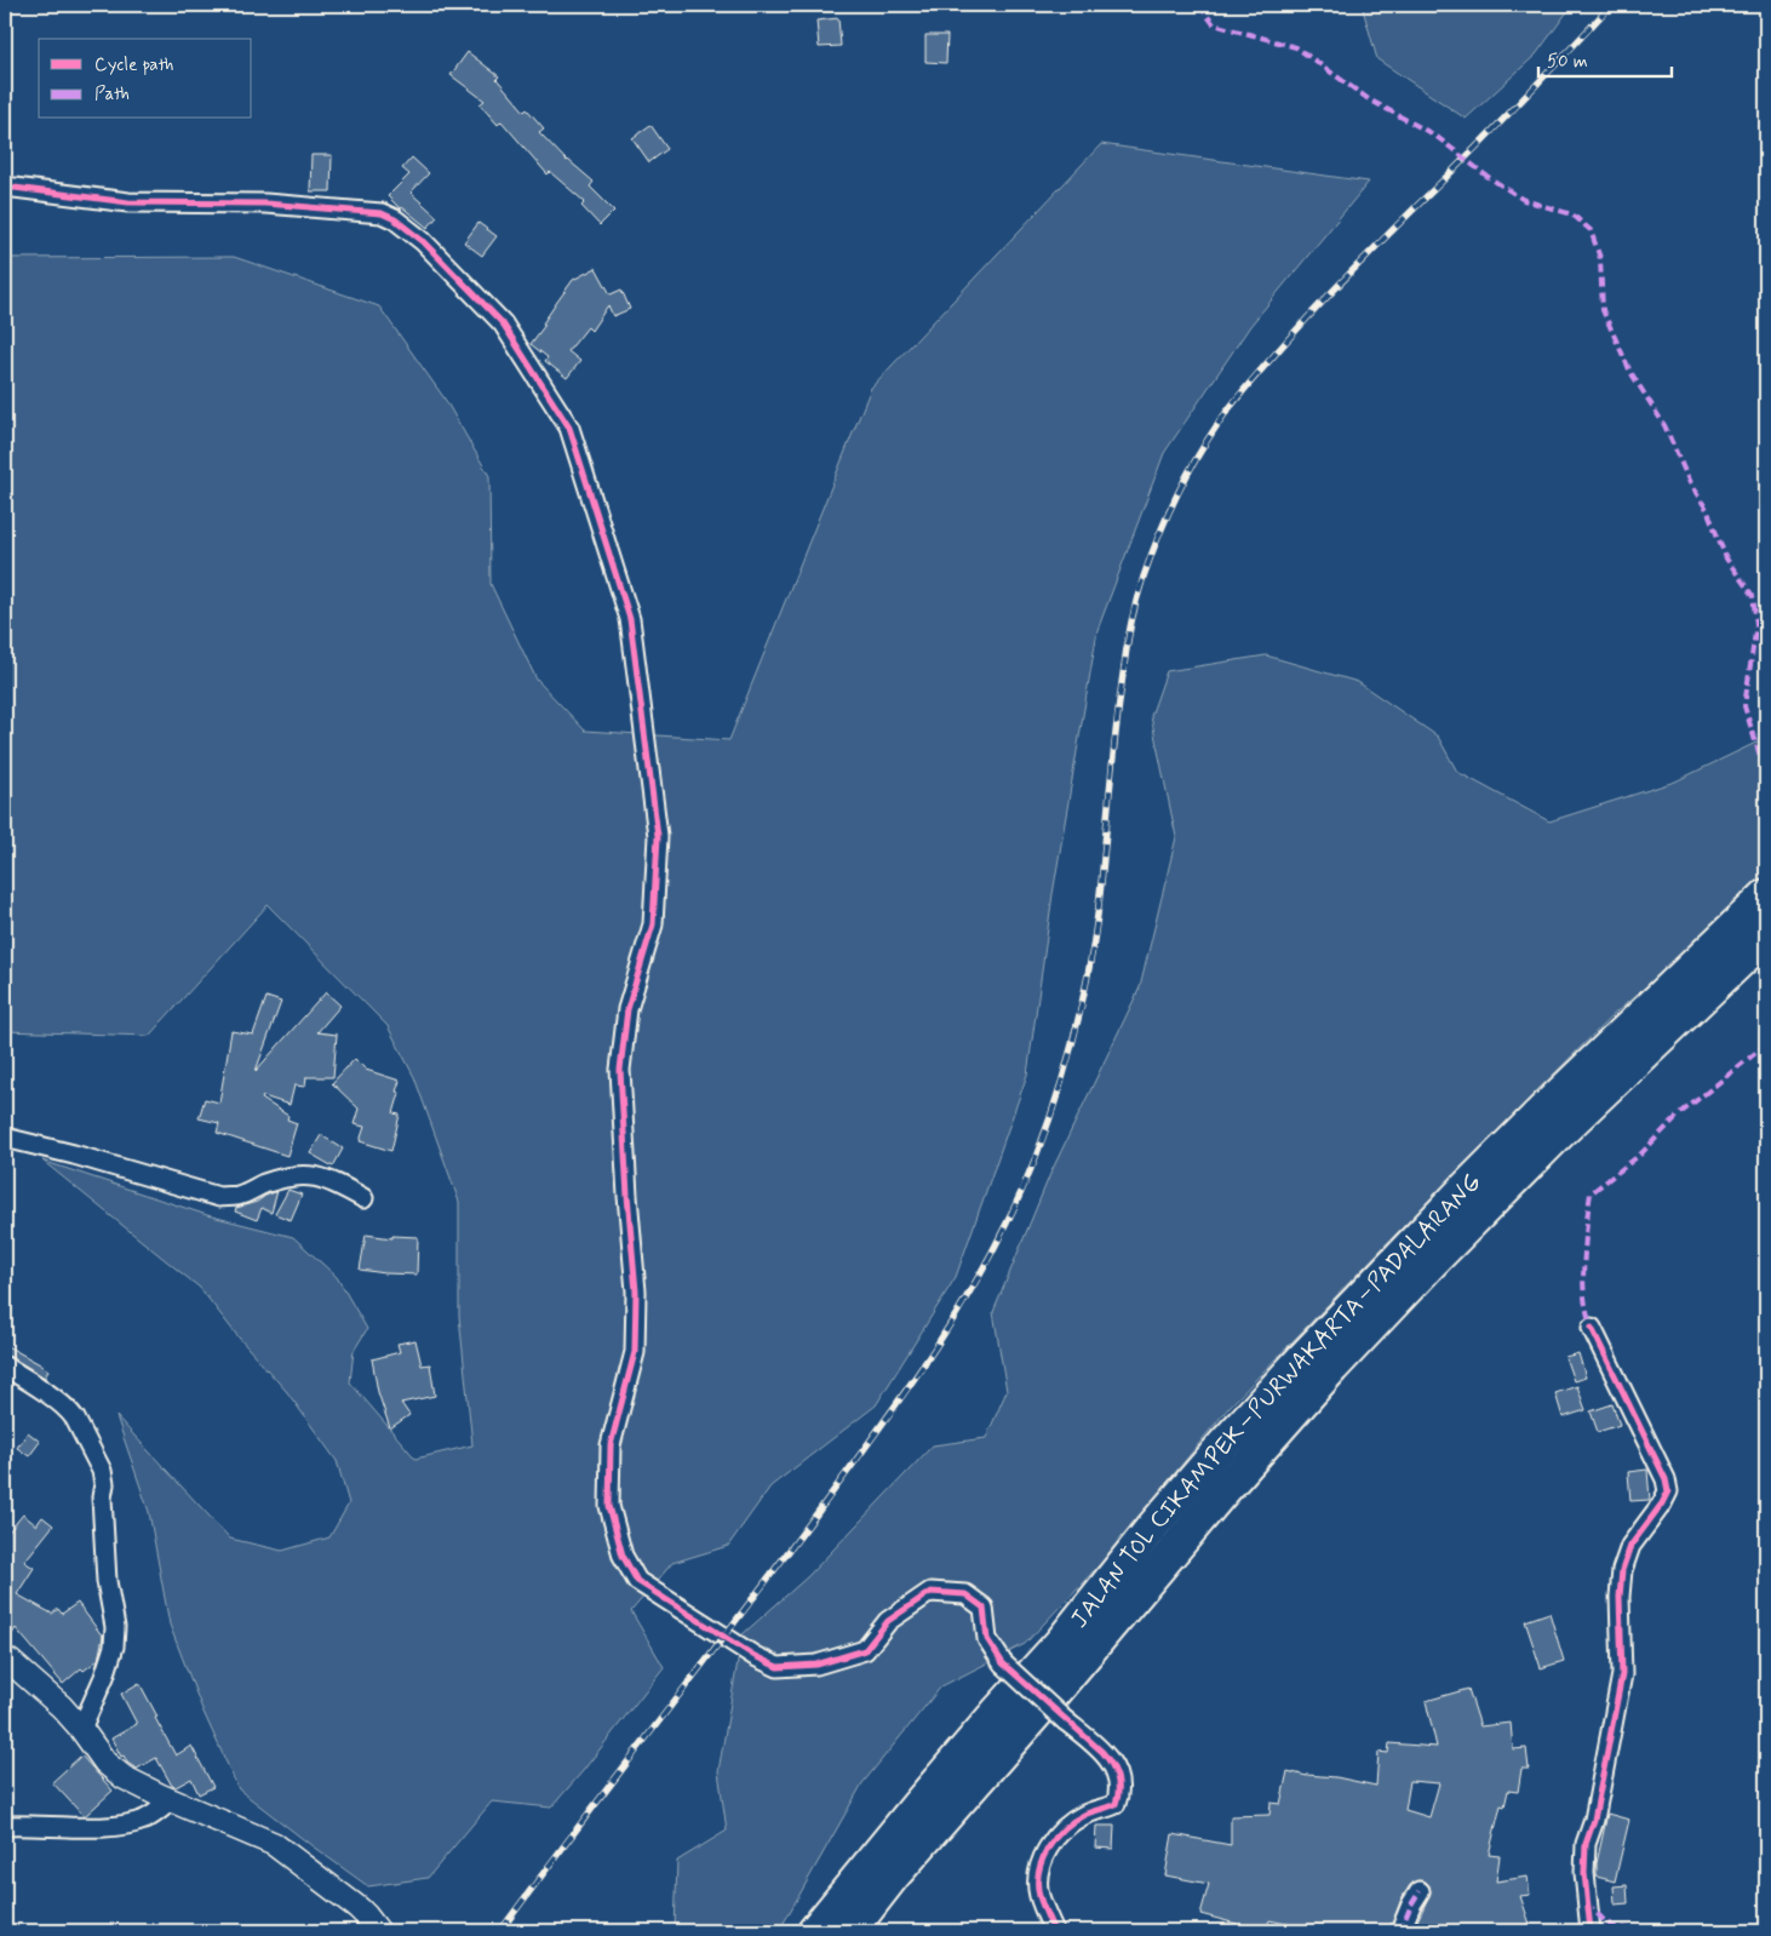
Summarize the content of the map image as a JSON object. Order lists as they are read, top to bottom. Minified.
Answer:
{"streets":{"highway":["JALAN TOL CIKAMPEK–PURWAKARTA–PADALARANG"]},"legend":["Cycle path","Path"],"scale_bar":"50 m"}
